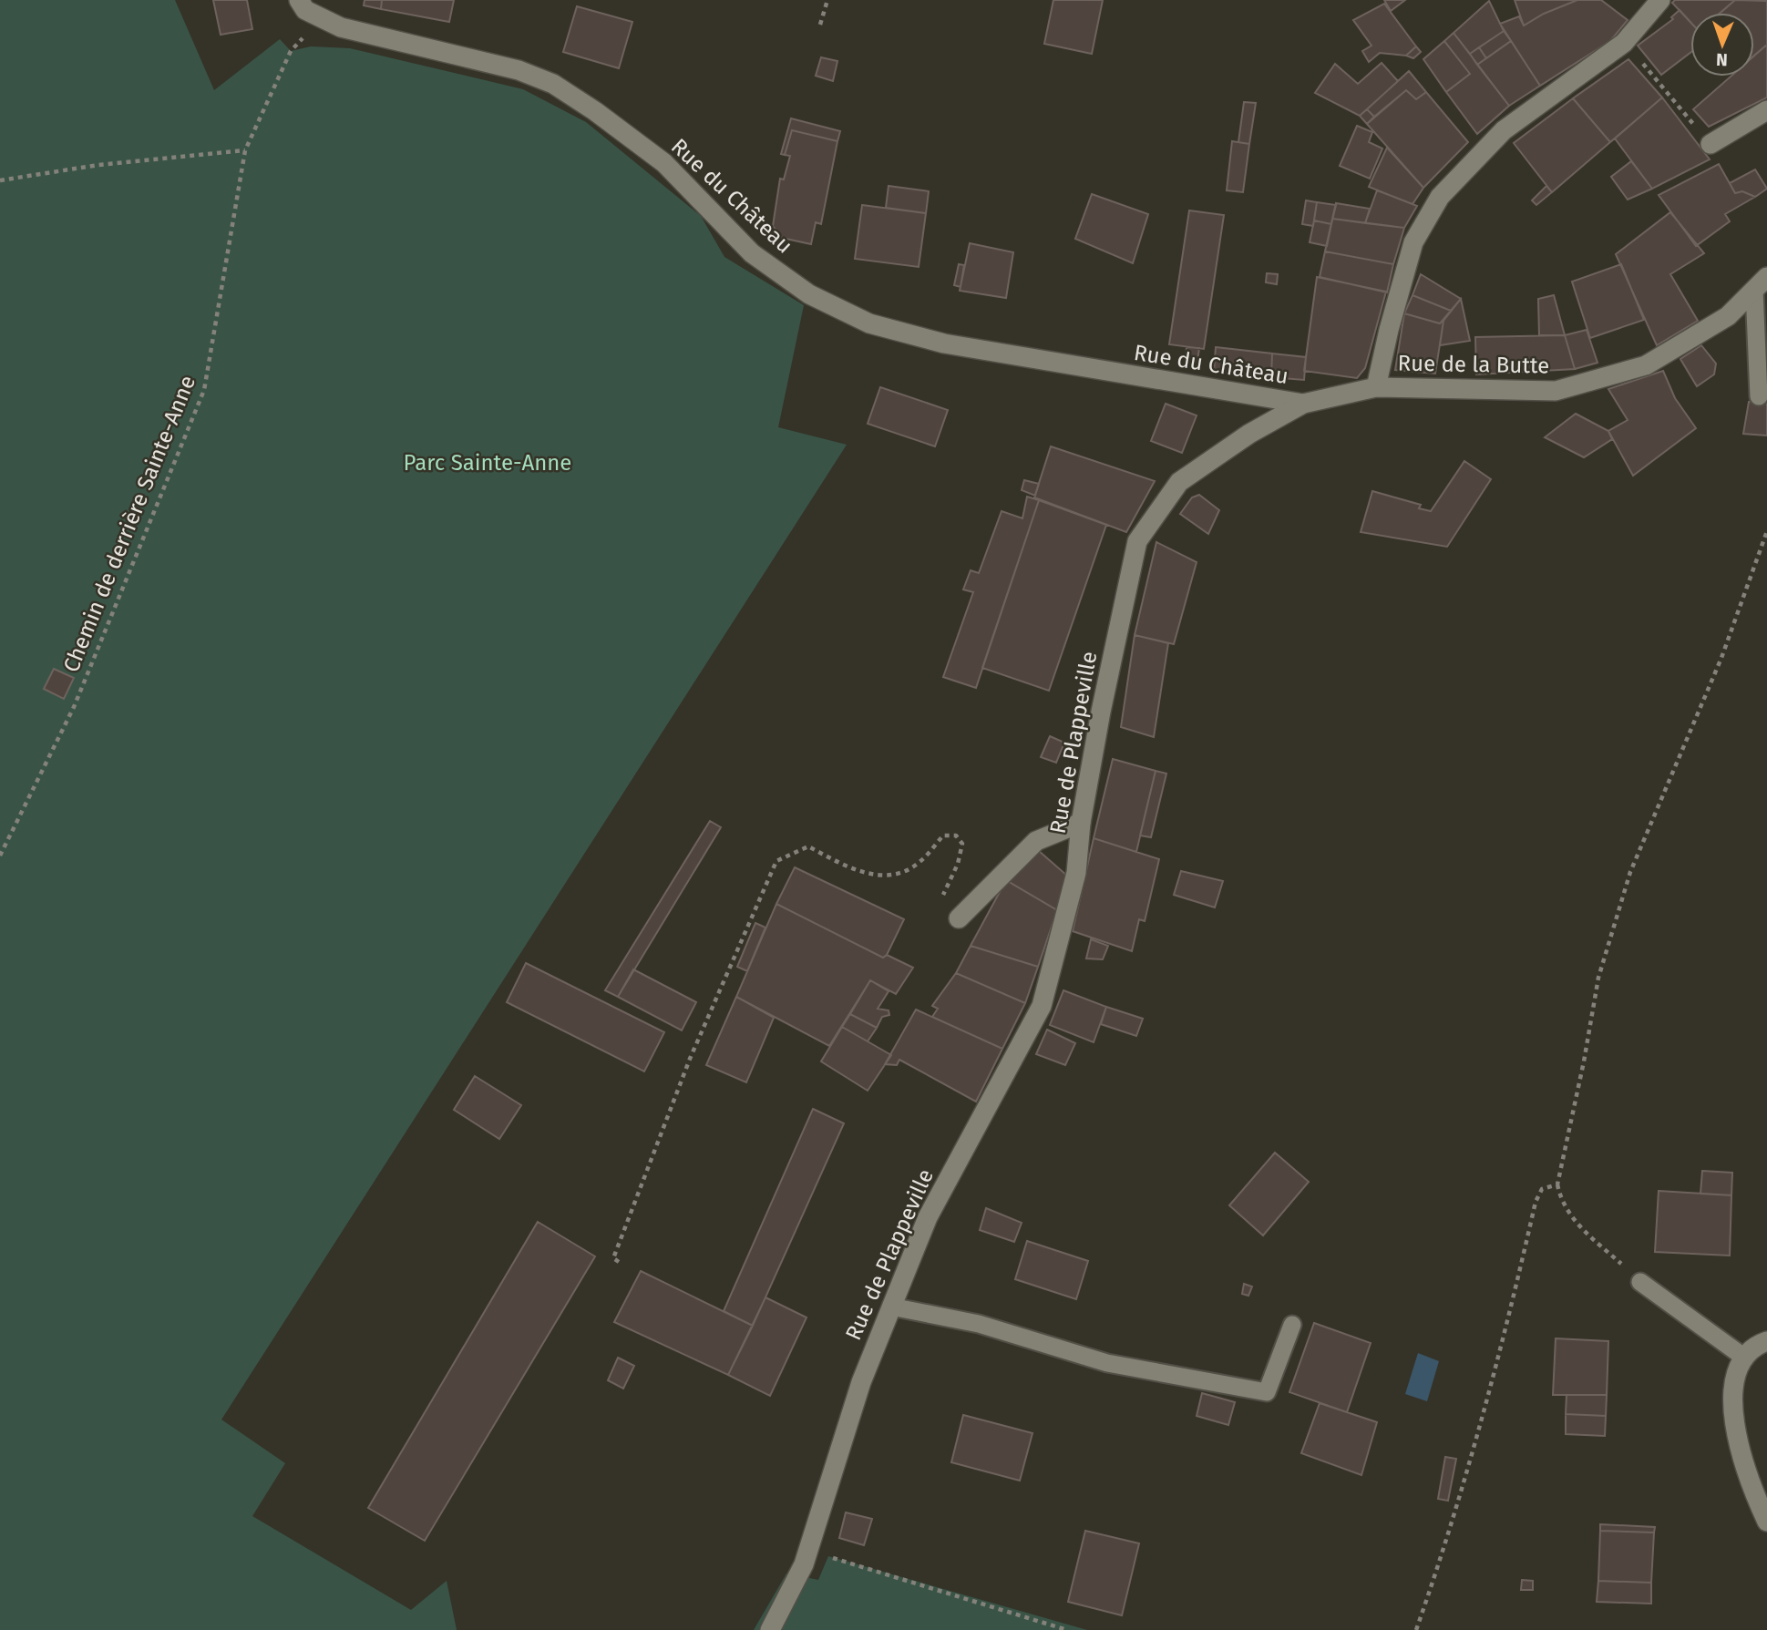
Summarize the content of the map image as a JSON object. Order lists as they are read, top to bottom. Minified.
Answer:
{"streets":{"street":["Rue du Château","Rue de la Butte","Rue de Plappeville"],"path":["Chemin de derrière Sainte-Anne"]},"crossings":[["Rue du Château","Chemin de derrière Sainte-Anne"],["Rue du Château","Rue de Plappeville"],["Rue de la Butte","Rue de Plappeville"]],"parks":["Parc Sainte-Anne"],"north":"bottom"}
